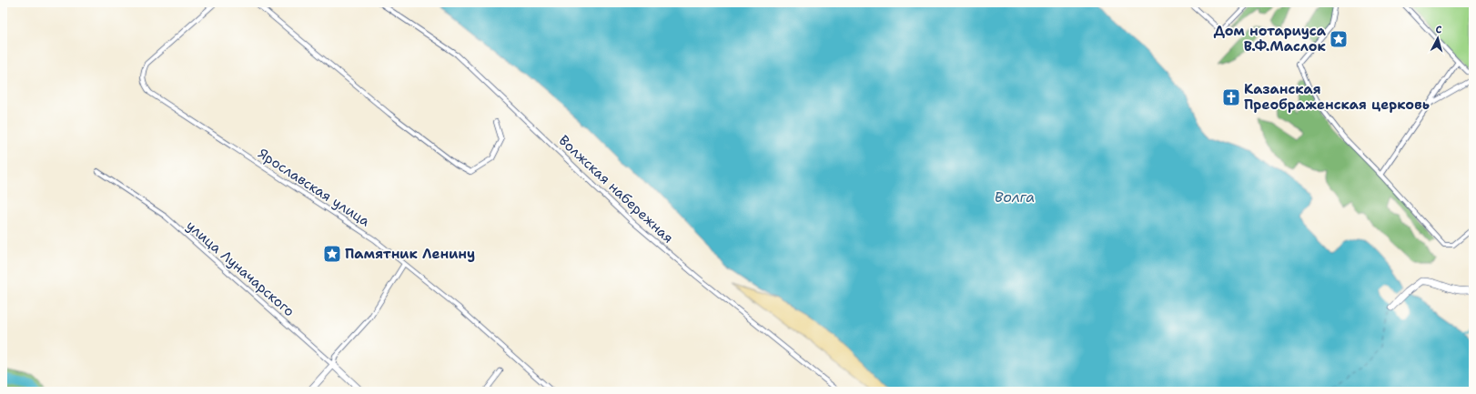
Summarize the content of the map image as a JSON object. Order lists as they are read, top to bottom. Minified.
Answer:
{"streets":{"street":["Ярославская улица","Волжская набережная","улица Луначарского"]},"water":["Волга"],"places":{"place":["Дом нотариуса В.Ф.Маслок","Памятник Ленину"],"church":["Казанская Преображенская церковь"]},"north":"top"}
